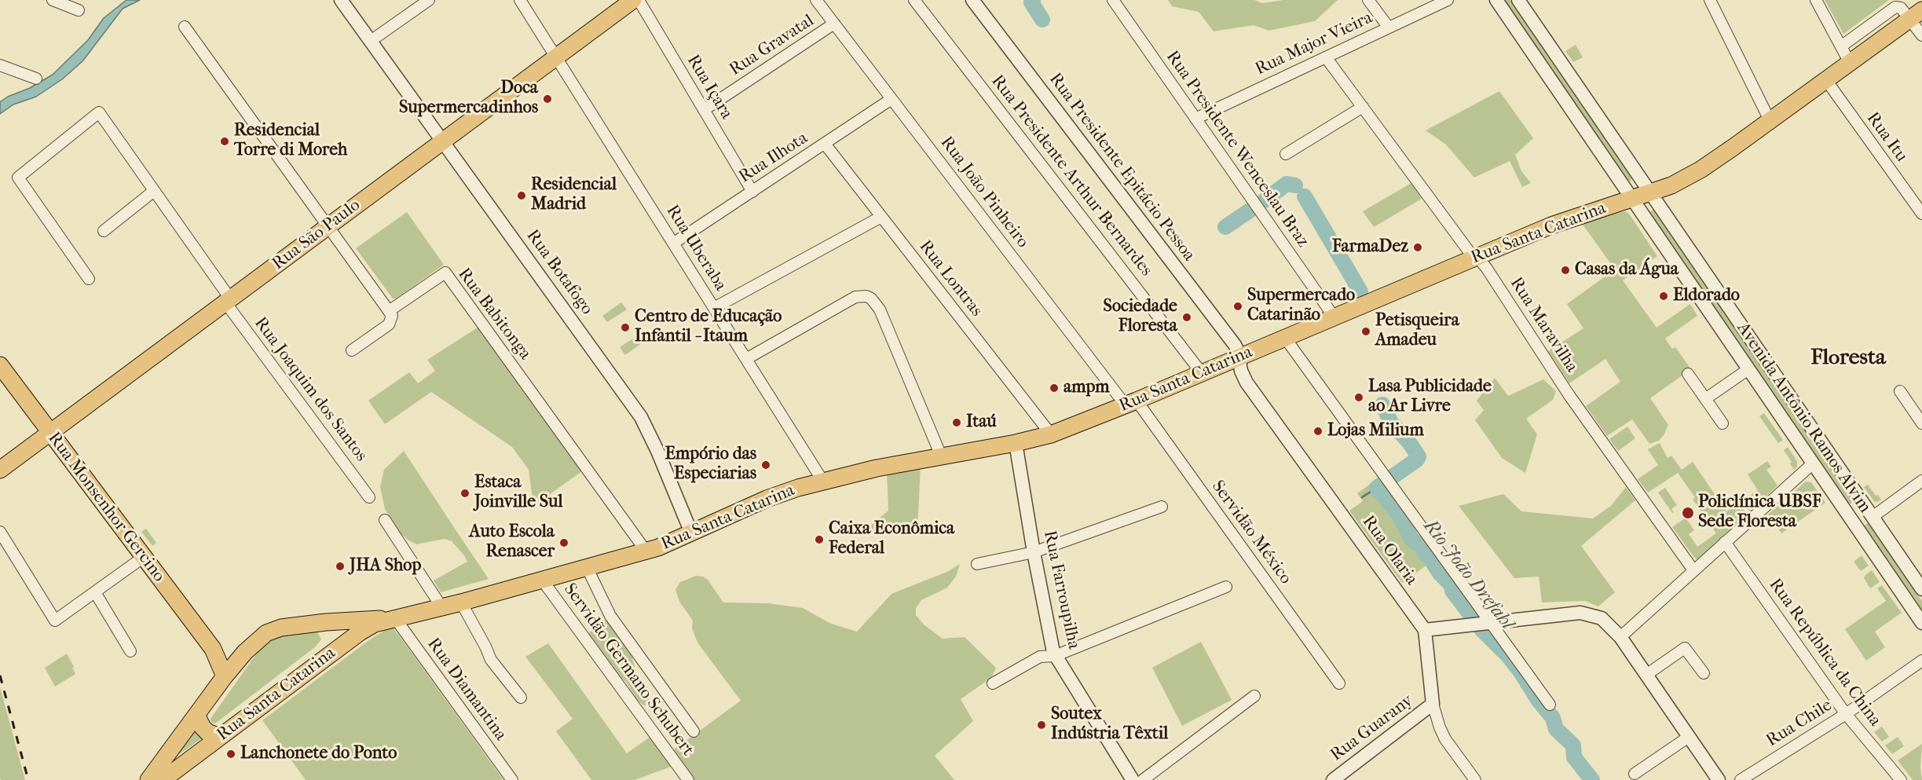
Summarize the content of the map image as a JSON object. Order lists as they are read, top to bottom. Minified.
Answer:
{"streets":{"main road":["Rua Santa Catarina","Rua São Paulo","Rua Monsenhor Gercino"],"street":["Rua Major Vieira","Rua Gravatal","Rua Içara","Rua Itu","Rua Presidente Wenceslau Braz","Rua Ilhota","Rua Presidente Epitácio Pessoa","Rua Presidente Arthur Bernardes","Rua João Pinheiro","Rua Uberaba","Rua Botafogo","Rua Lontras","Rua Babitonga","Rua Maravilha","Rua Joaquim dos Santos","Avenida Antônio Ramos Alvim","Servidão México","Rua Olaria","Rua Farroupilha","Rua República da China","Servidão Germano Schubert","Rua Diamantina","Rua Chile","Rua Guarany"]},"crossings":[["Rua Major Vieira","Rua Presidente Wenceslau Braz"],["Rua Major Vieira","Rua Maravilha"],["Rua Gravatal","Rua Içara"],["Rua Gravatal","Rua João Pinheiro"],["Rua Içara","Rua Ilhota"],["Rua Itu","Rua Santa Catarina"],["Rua Presidente Wenceslau Braz","Rua Santa Catarina"],["Rua Ilhota","Rua João Pinheiro"],["Rua Ilhota","Rua Uberaba"],["Rua Ilhota","Rua Lontras"],["Rua Presidente Epitácio Pessoa","Rua Santa Catarina"],["Rua Presidente Epitácio Pessoa","Rua Olaria"],["Rua Presidente Arthur Bernardes","Rua Santa Catarina"],["Rua João Pinheiro","Rua Santa Catarina"],["Rua João Pinheiro","Servidão México"],["Rua Santa Catarina","Rua Uberaba"],["Rua Santa Catarina","Rua Botafogo"],["Rua Santa Catarina","Rua Lontras"],["Rua Santa Catarina","Rua Babitonga"],["Rua Santa Catarina","Rua Maravilha"],["Rua Santa Catarina","Avenida Antônio Ramos Alvim"],["Rua Santa Catarina","Rua Monsenhor Gercino"],["Rua Santa Catarina","Servidão México"],["Rua Santa Catarina","Rua Olaria"],["Rua Santa Catarina","Rua Farroupilha"],["Rua Santa Catarina","Servidão Germano Schubert"],["Rua Santa Catarina","Rua Diamantina"],["Rua São Paulo","Rua Uberaba"],["Rua São Paulo","Rua Botafogo"],["Rua São Paulo","Rua Joaquim dos Santos"],["Rua São Paulo","Rua Monsenhor Gercino"],["Rua Olaria","Rua Guarany"],["Rua República da China","Rua Chile"]],"districts":["Floresta"],"water":["Rio João Drefahl"],"places":["Doca Supermercadinhos","Residencial Torre di Moreh","Residencial Madrid","FarmaDez","Casas da Água","Eldorado","Supermercado Catarinão","Sociedade Floresta","Centro de Educação Infantil - Itaum","Petisqueira Amadeu","ampm","Lasa Publicidade ao Ar Livre","Itaú","Lojas Milium","Empório das Especiarias","Estaca Joinville Sul","Policlínica UBSF Sede Floresta","Caixa Econômica Federal","Auto Escola Renascer","JHA Shop","Soutex Indústria Têxtil","Lanchonete do Ponto"]}
